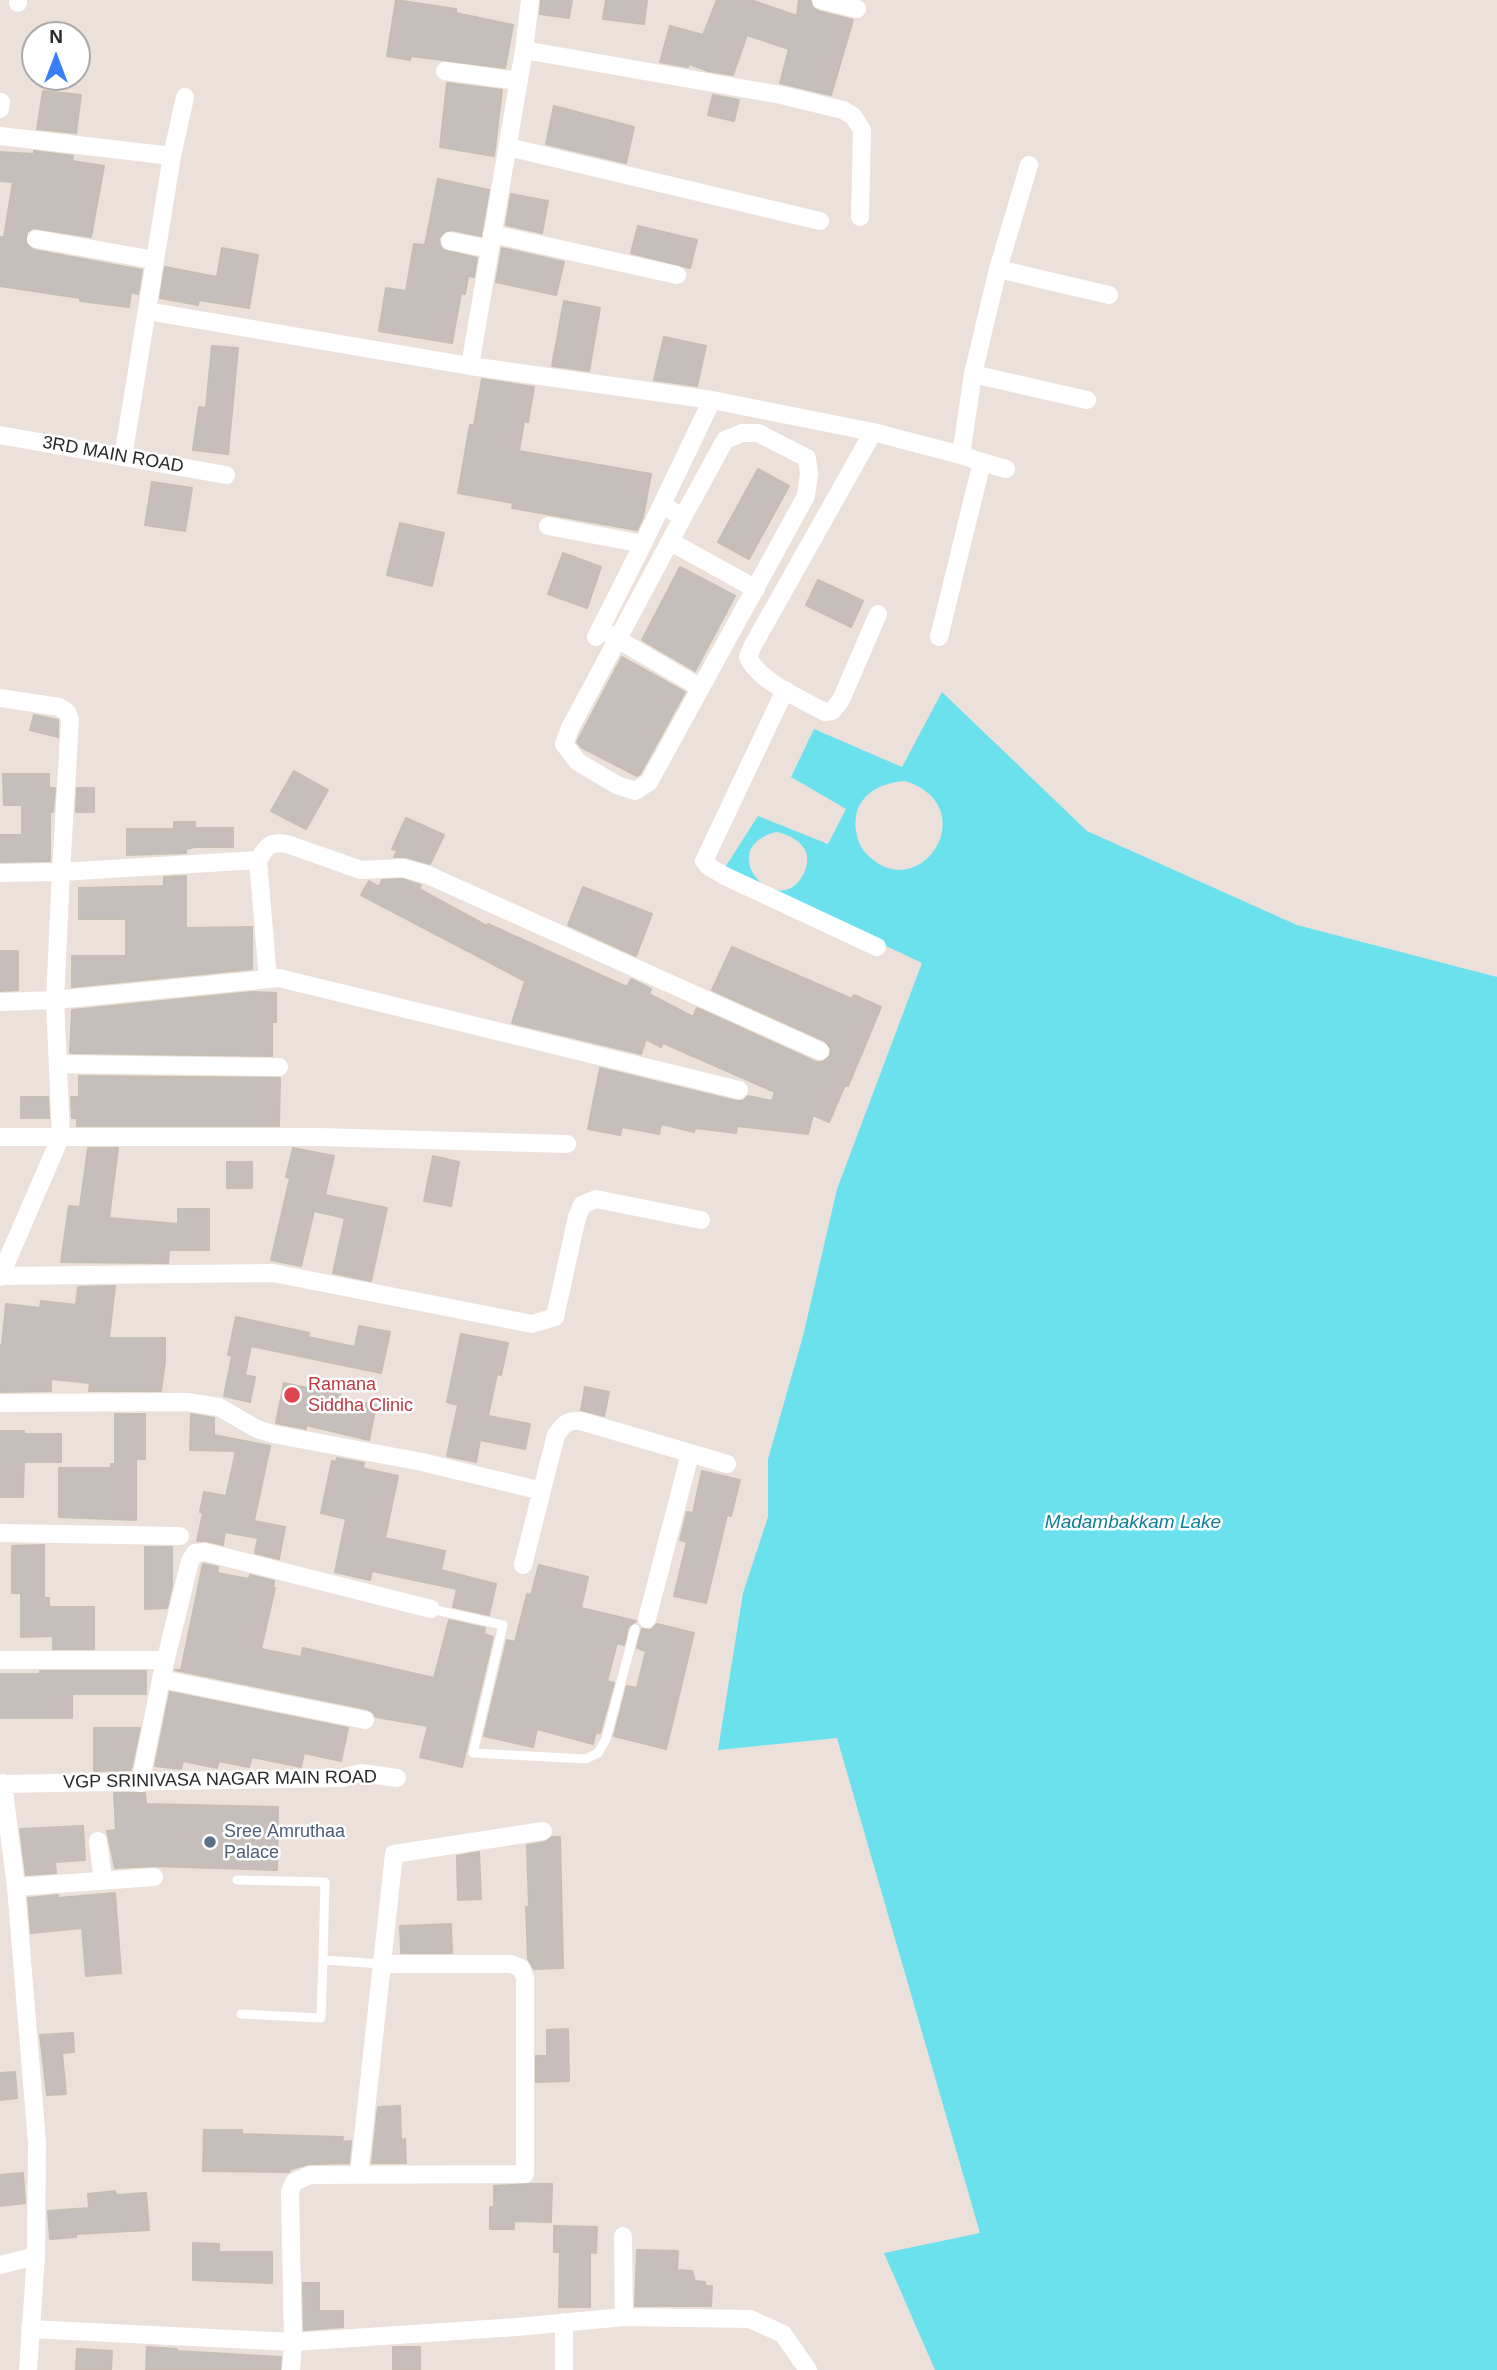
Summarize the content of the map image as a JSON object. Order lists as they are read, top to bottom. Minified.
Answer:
{"streets":{"street":["3RD MAIN ROAD","VGP SRINIVASA NAGAR MAIN ROAD"]},"water":["Madambakkam Lake"],"places":["Ramana Siddha Clinic","Sree Amruthaa Palace"],"north":"top"}
